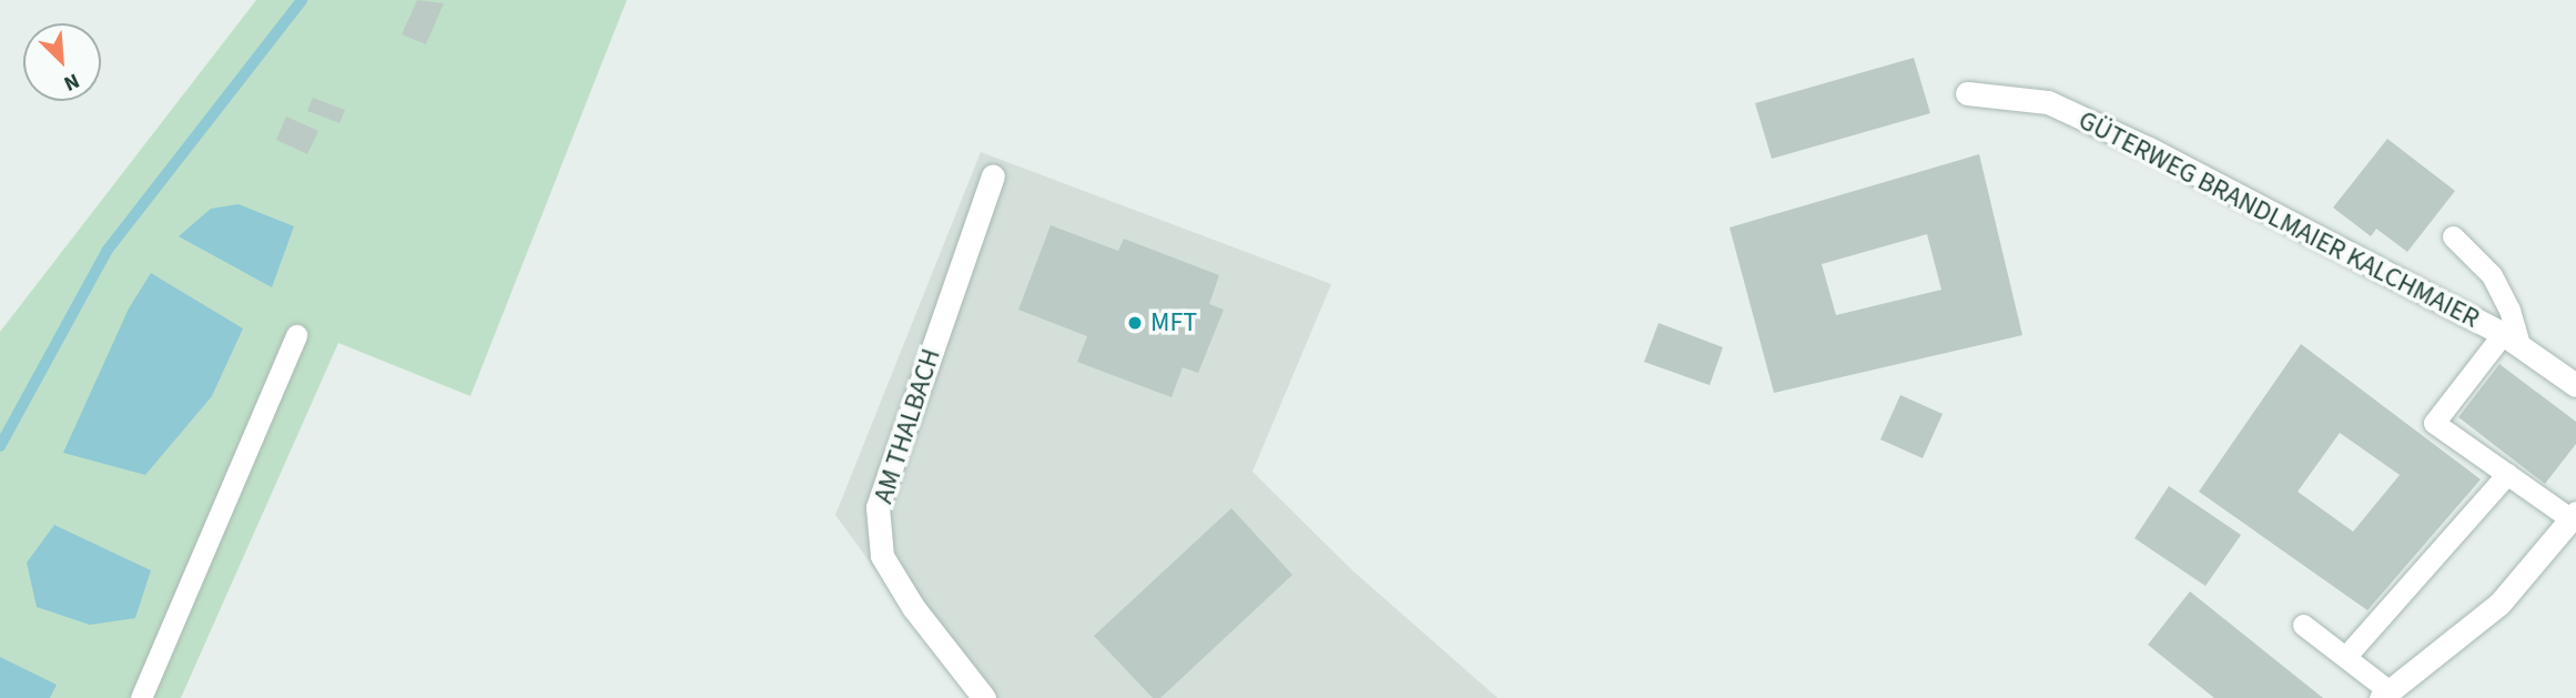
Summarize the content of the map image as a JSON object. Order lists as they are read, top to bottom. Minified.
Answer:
{"streets":{"street":["GÜTERWEG BRANDLMAIER KALCHMAIER","AM THALBACH"]},"places":["MFT"],"north":"bottom right"}
